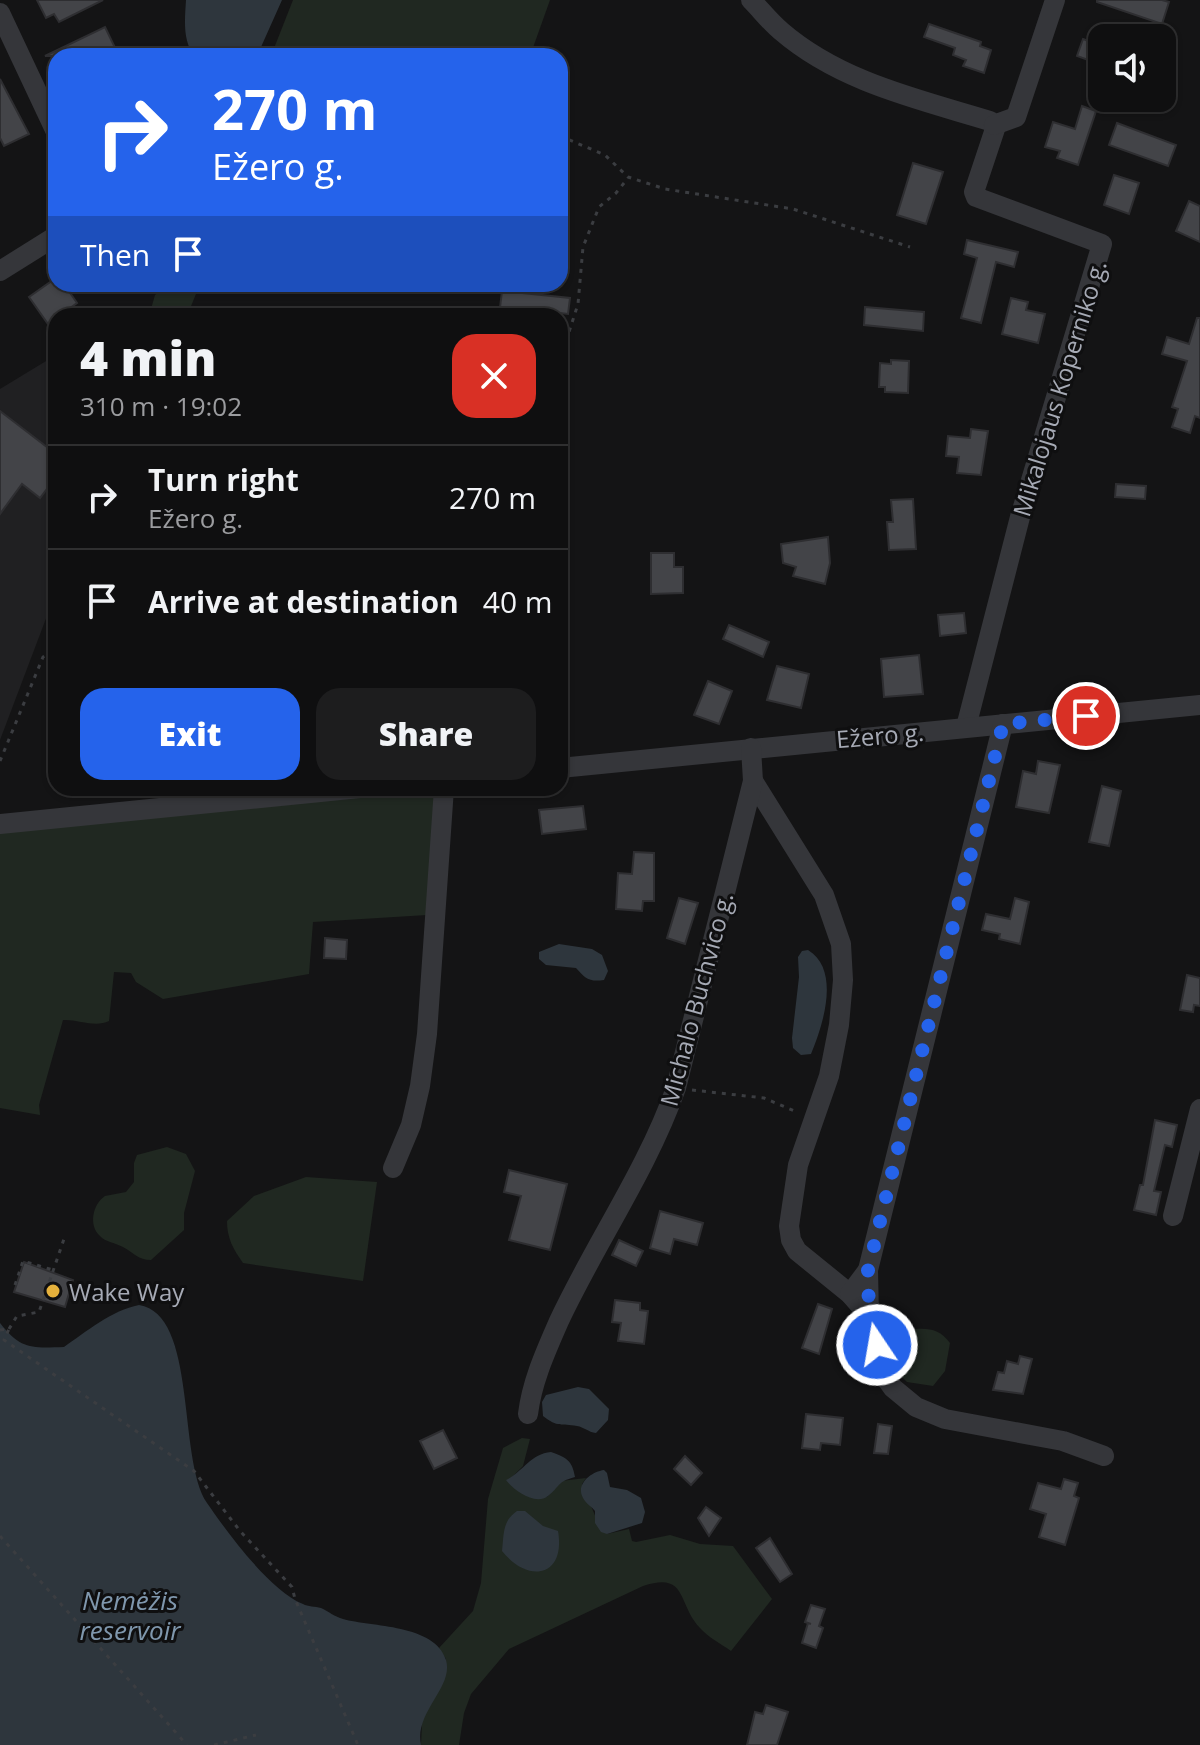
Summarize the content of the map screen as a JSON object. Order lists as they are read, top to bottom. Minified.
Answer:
{"streets":{"street":["Mikalojaus Koperniko g.","Ežero g.","Michalo Buchvico g."]},"crossings":[["Mikalojaus Koperniko g.","Ežero g."],["Ežero g.","Michalo Buchvico g."]],"water":["Nemėžis reservoir"],"places":["Wake Way"],"page":{"turn":["270 m","Ežero g."],"then":"Then","heading":["4 min","310 m · 19:02"],"list":[{"name":"Turn right","note":"Ežero g.","value":"270 m"},{"name":"Arrive at destination","value":"40 m"}],"buttons":["Exit","Share"]}}
